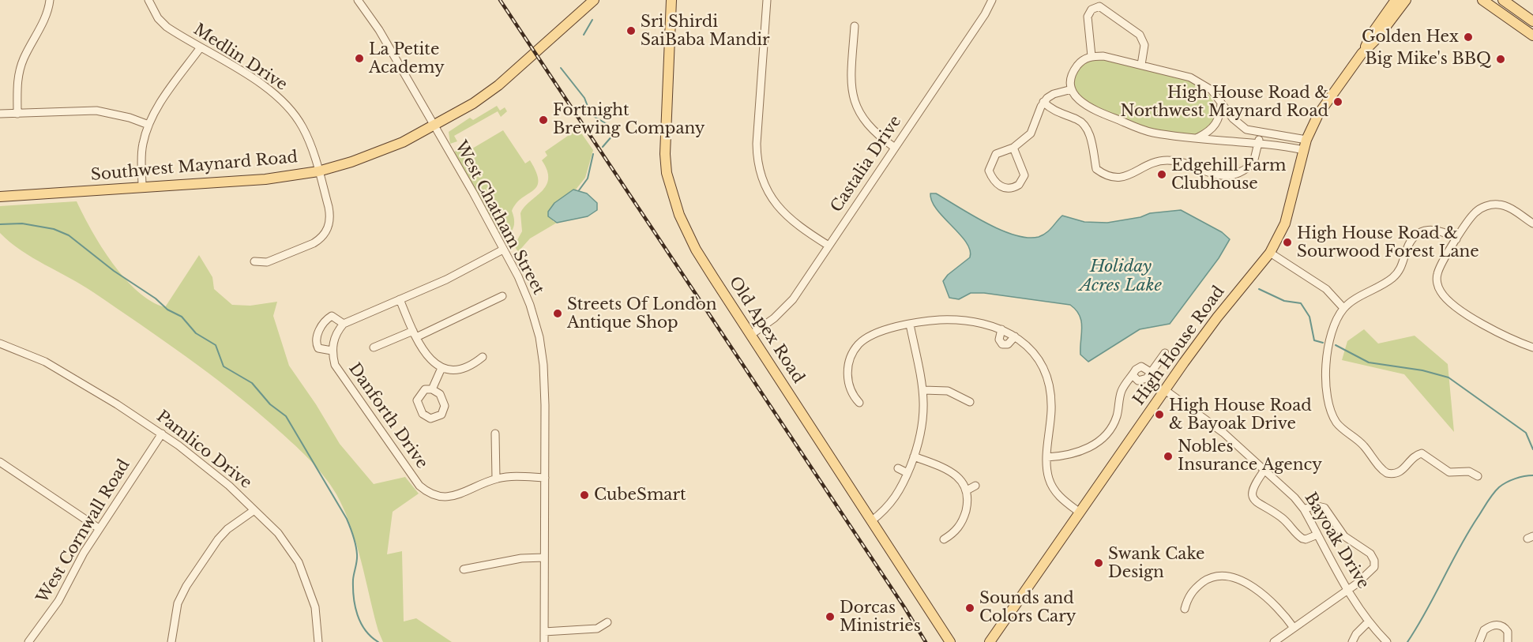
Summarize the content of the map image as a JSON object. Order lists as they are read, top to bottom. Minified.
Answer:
{"streets":{"main road":["Southwest Maynard Road","Old Apex Road","High House Road"],"street":["Medlin Drive","Castalia Drive","West Chatham Street","Danforth Drive","Pamlico Drive","West Cornwall Road","Bayoak Drive"]},"crossings":[["Medlin Drive","Southwest Maynard Road"],["Castalia Drive","Old Apex Road"],["Southwest Maynard Road","West Chatham Street"],["West Chatham Street","Danforth Drive"],["High House Road","Bayoak Drive"],["Pamlico Drive","West Cornwall Road"]],"water":["Holiday Acres Lake"],"places":["Sri Shirdi SaiBaba Mandir","Golden Hex","La Petite Academy","Big Mike's BBQ","High House Road & Northwest Maynard Road","Fortnight Brewing Company","Edgehill Farm Clubhouse","High House Road & Sourwood Forest Lane","Streets Of London Antique Shop","High House Road & Bayoak Drive","Nobles Insurance Agency","CubeSmart","Swank Cake Design","Sounds and Colors Cary","Dorcas Ministries"]}
